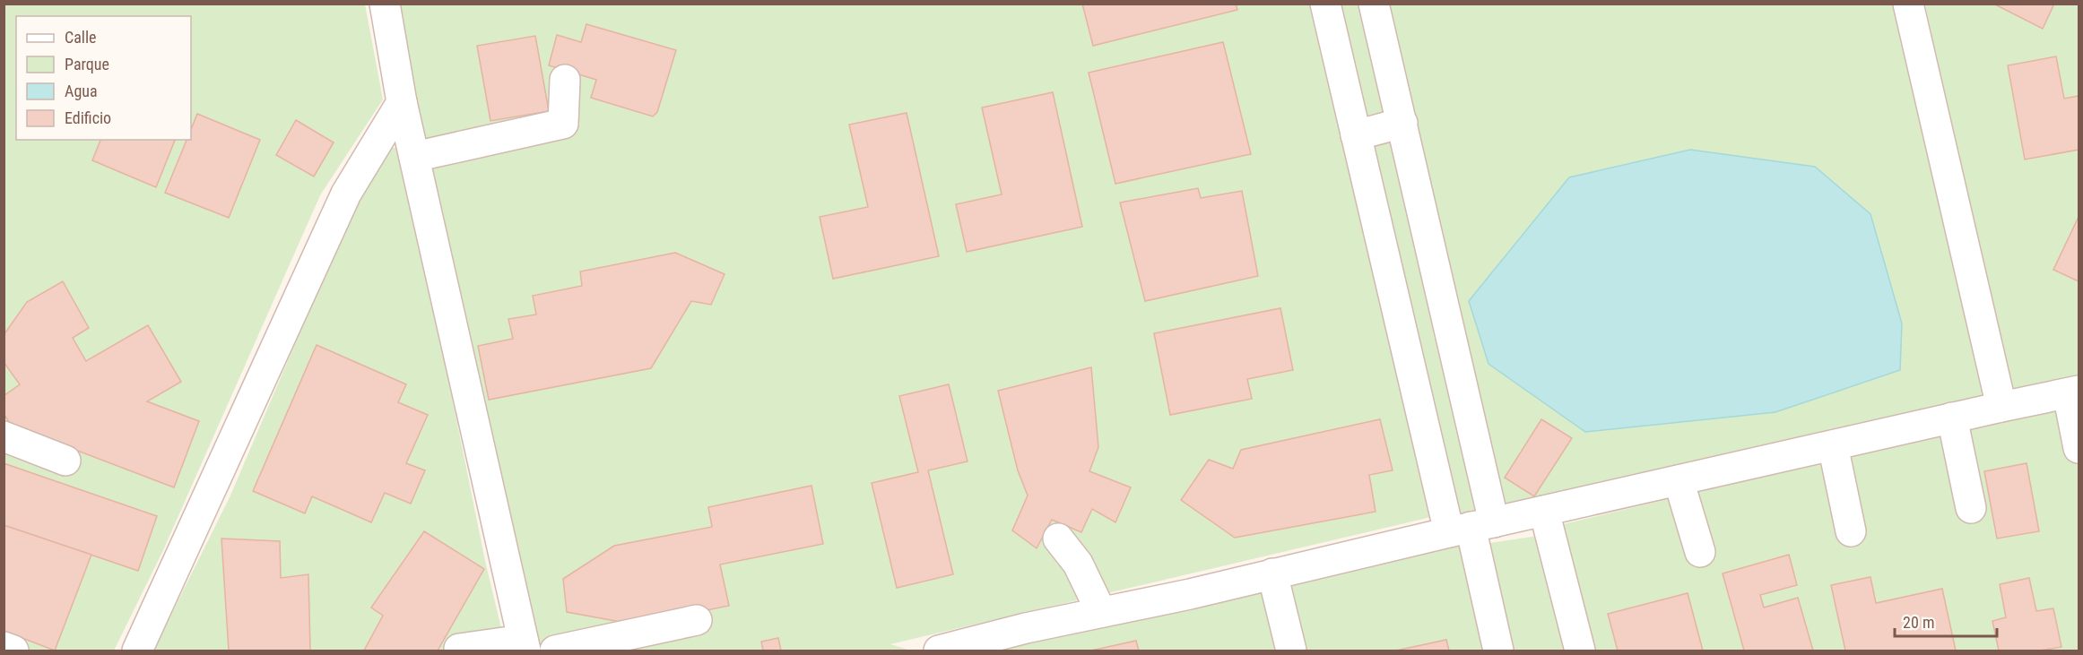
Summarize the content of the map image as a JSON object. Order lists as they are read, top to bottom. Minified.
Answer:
{"legend":["Calle","Parque","Agua","Edificio"],"scale_bar":"20 m"}
